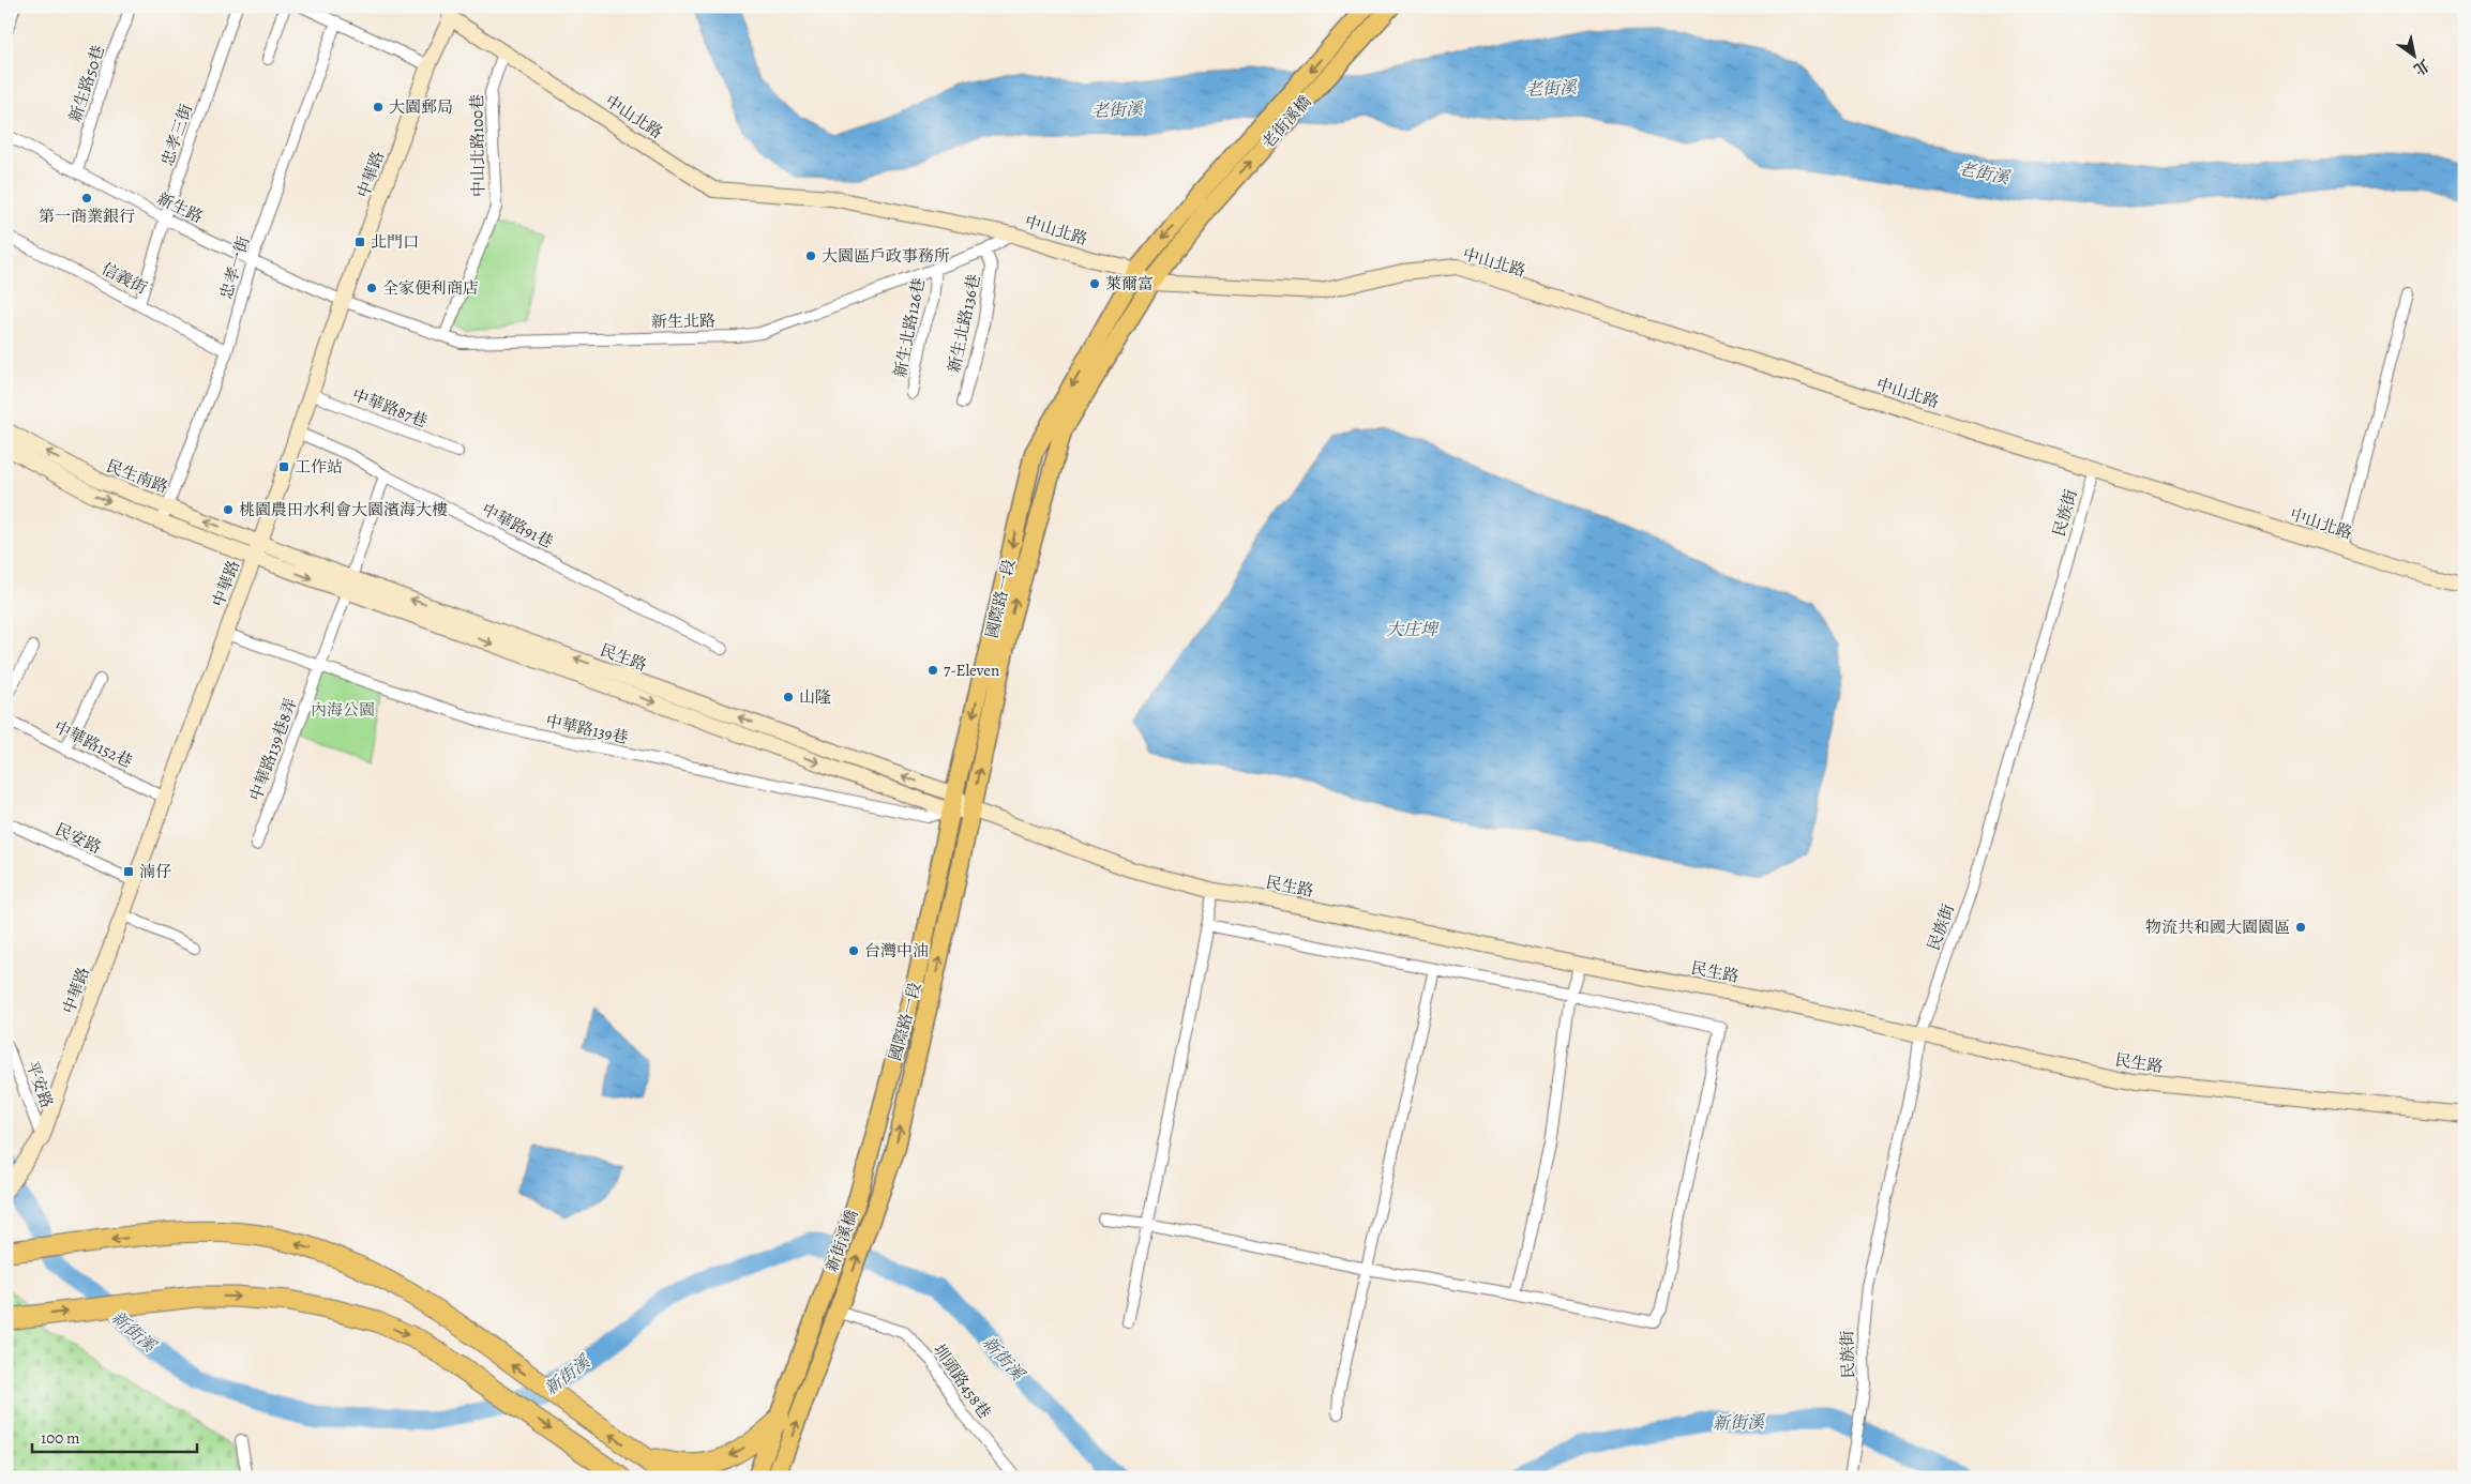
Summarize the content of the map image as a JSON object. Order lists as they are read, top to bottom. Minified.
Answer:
{"streets":{"main road":["老街溪橋","國際路一段","新街溪橋"],"street":["新生路50巷","中山北路","忠孝三街","中山北路100巷","中華路","新生路","忠孝一街","信義街","新生北路","新生北路136巷","新生北路126巷","中華路87巷","民生南路","民族街","中華路91巷","民生路","中華路139巷","中華路152巷","中華路139巷8弄","民安路","平安路","圳頭路458巷"]},"crossings":[["新生路50巷","新生路"],["中山北路","中山北路100巷"],["中山北路","中華路"],["中山北路","新生北路"],["中山北路","民族街"],["中山北路","國際路一段"],["老街溪橋","國際路一段"],["忠孝三街","新生路"],["忠孝三街","信義街"],["中山北路100巷","新生北路"],["中華路","新生路"],["中華路","新生北路"],["中華路","中華路87巷"],["中華路","民生南路"],["中華路","中華路91巷"],["中華路","民生路"],["中華路","中華路139巷"],["中華路","中華路152巷"],["中華路","民安路"],["中華路","平安路"],["新生路","忠孝一街"],["新生路","新生北路"],["忠孝一街","信義街"],["忠孝一街","民生南路"],["新生北路","新生北路136巷"],["新生北路","新生北路126巷"],["民生南路","民生路"],["民族街","民生路"],["中華路91巷","中華路139巷8弄"],["國際路一段","民生路"],["國際路一段","中華路139巷"],["國際路一段","新街溪橋"],["民生路","中華路139巷"],["民生路","中華路139巷8弄"],["中華路139巷","中華路139巷8弄"],["新街溪橋","圳頭路458巷"]],"water":["老街溪","大庄埤","新街溪"],"parks":["內海公園"],"places":{"other":["大園郵局","第一商業銀行","大園區戶政事務所","萊爾富","全家便利商店","桃園農田水利會大園濱海大樓","7-Eleven","山隆","物流共和國大園園區","台灣中油"],"transit":["北門口","工作站","湳仔"]},"scale_bar":"100 m","north":"bottom right"}
